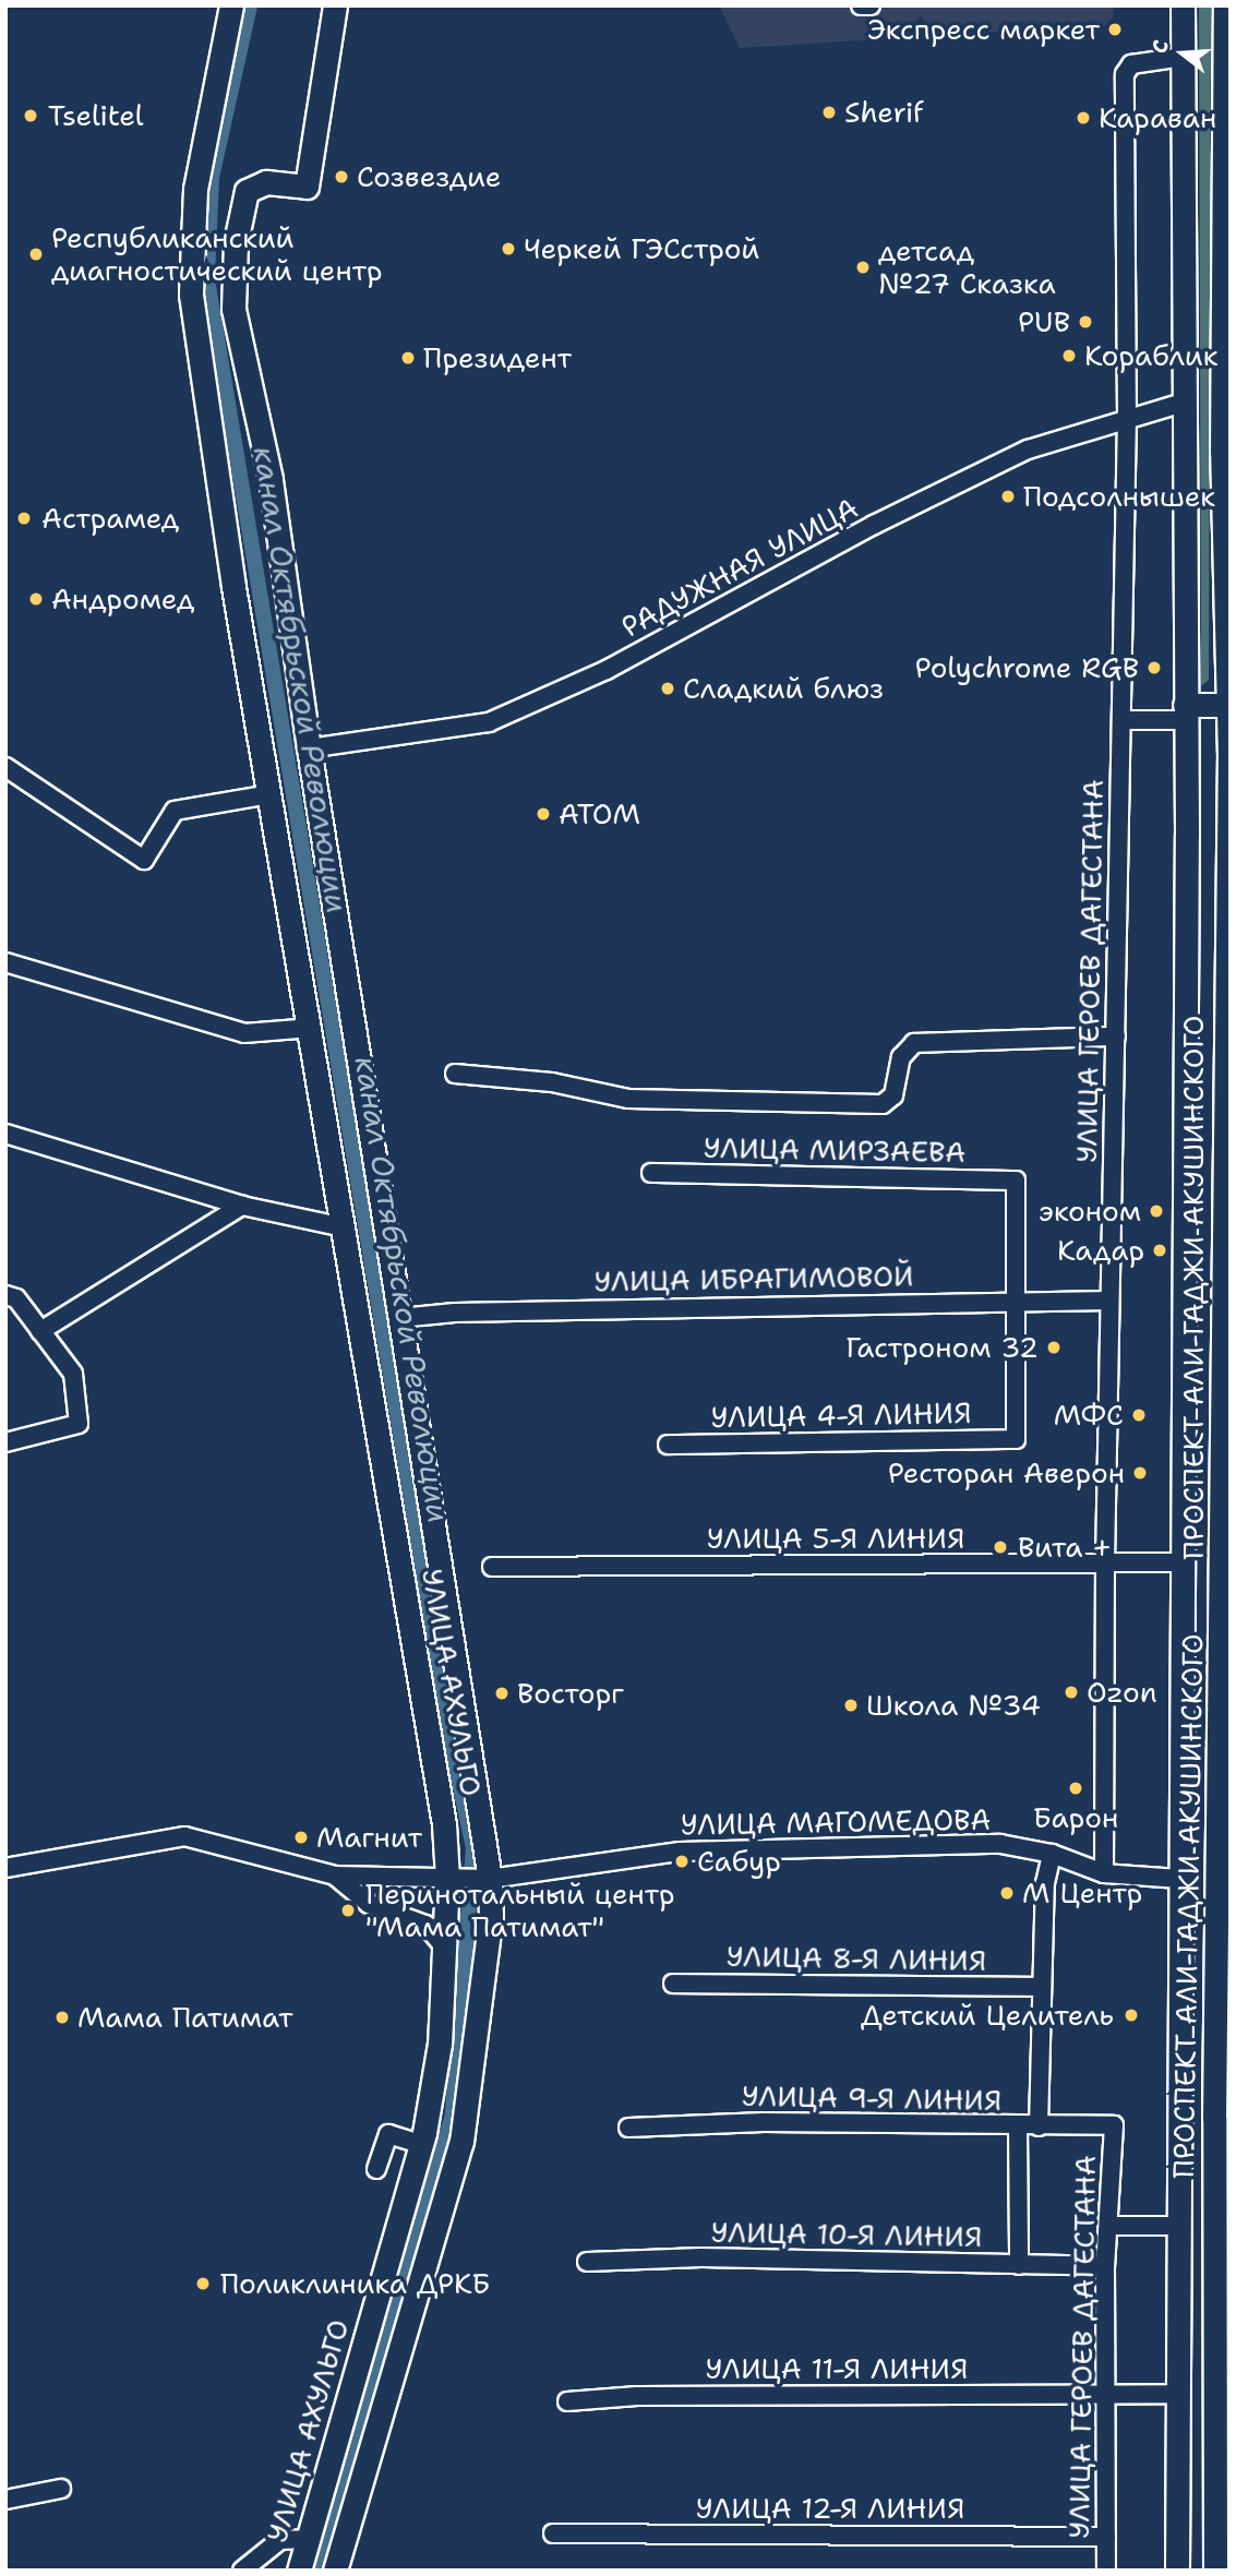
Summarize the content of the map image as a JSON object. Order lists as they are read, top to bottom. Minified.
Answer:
{"streets":{"main road":["ПРОСПЕКТ АЛИ-ГАДЖИ АКУШИНСКОГО","УЛИЦА АХУЛЬГО"],"street":["РАДУЖНАЯ УЛИЦА","УЛИЦА ГЕРОЕВ ДАГЕСТАНА","УЛИЦА МИРЗАЕВА","УЛИЦА ИБРАГИМОВОЙ","УЛИЦА 4-Я ЛИНИЯ","УЛИЦА 5-Я ЛИНИЯ","УЛИЦА МАГОМЕДОВА","УЛИЦА 8-Я ЛИНИЯ","УЛИЦА 9-Я ЛИНИЯ","УЛИЦА 10-Я ЛИНИЯ","УЛИЦА 11-Я ЛИНИЯ","УЛИЦА 12-Я ЛИНИЯ"]},"crossings":[["РАДУЖНАЯ УЛИЦА","УЛИЦА ГЕРОЕВ ДАГЕСТАНА"],["РАДУЖНАЯ УЛИЦА","ПРОСПЕКТ АЛИ-ГАДЖИ АКУШИНСКОГО"],["УЛИЦА ГЕРОЕВ ДАГЕСТАНА","УЛИЦА ИБРАГИМОВОЙ"],["УЛИЦА ГЕРОЕВ ДАГЕСТАНА","ПРОСПЕКТ АЛИ-ГАДЖИ АКУШИНСКОГО"],["УЛИЦА ГЕРОЕВ ДАГЕСТАНА","УЛИЦА 5-Я ЛИНИЯ"],["УЛИЦА ГЕРОЕВ ДАГЕСТАНА","УЛИЦА МАГОМЕДОВА"],["УЛИЦА ГЕРОЕВ ДАГЕСТАНА","УЛИЦА 9-Я ЛИНИЯ"],["УЛИЦА ГЕРОЕВ ДАГЕСТАНА","УЛИЦА 10-Я ЛИНИЯ"],["УЛИЦА ГЕРОЕВ ДАГЕСТАНА","УЛИЦА 11-Я ЛИНИЯ"],["УЛИЦА ГЕРОЕВ ДАГЕСТАНА","УЛИЦА 12-Я ЛИНИЯ"],["УЛИЦА МИРЗАЕВА","УЛИЦА ИБРАГИМОВОЙ"],["УЛИЦА МИРЗАЕВА","УЛИЦА 4-Я ЛИНИЯ"],["УЛИЦА ИБРАГИМОВОЙ","УЛИЦА 4-Я ЛИНИЯ"],["ПРОСПЕКТ АЛИ-ГАДЖИ АКУШИНСКОГО","УЛИЦА 5-Я ЛИНИЯ"],["ПРОСПЕКТ АЛИ-ГАДЖИ АКУШИНСКОГО","УЛИЦА МАГОМЕДОВА"],["ПРОСПЕКТ АЛИ-ГАДЖИ АКУШИНСКОГО","УЛИЦА 11-Я ЛИНИЯ"],["УЛИЦА АХУЛЬГО","УЛИЦА МАГОМЕДОВА"]],"water":["канал Октябрьской Революции"],"places":["Экспресс маркет","Sherif","Tselitel","Караван","Созвездие","Черкей ГЭСстрой","Республиканский диагностический центр","детсад №27 Сказка","PUB","Кораблик","Президент","Подсолнышек","Астрамед","Андромед","Polychrome RGB","Сладкий блюз","АТОМ","эконом","Кадар","Гастроном 32","МФС","Ресторан Аверон","Вита +","Ozon","Восторг","Школа №34","Барон","Магнит","Сабур","М Центр","Перинотальный центр \"Мама Патимат\"","Детский Целитель","Мама Патимат","Поликлиника ДРКБ"],"north":"left"}
